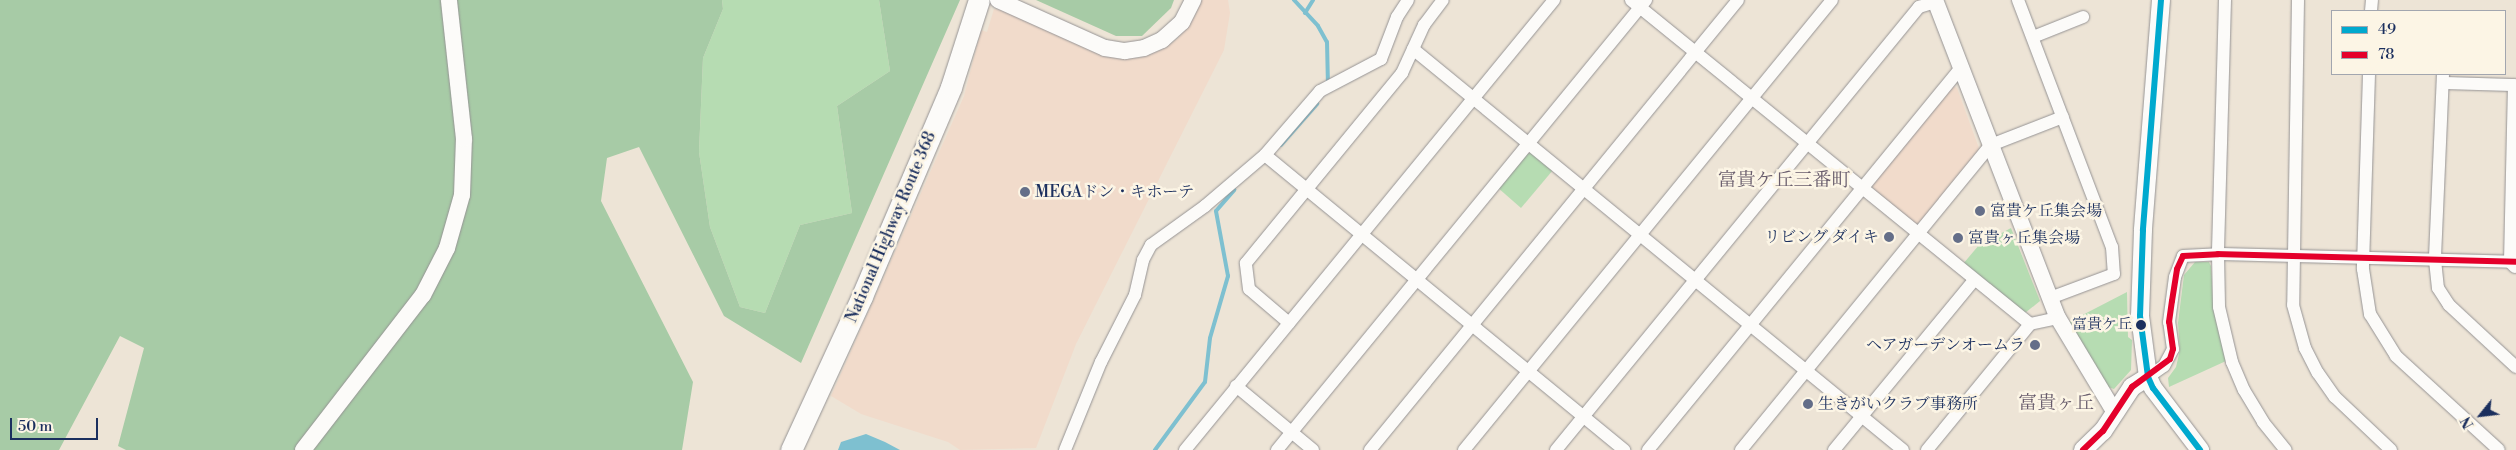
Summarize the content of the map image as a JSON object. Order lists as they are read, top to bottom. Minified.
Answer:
{"streets":{"highway":["National Highway Route 368"]},"districts":["富貴ケ丘三番町","富貴ヶ丘"],"places":["MEGAドン・キホーテ","富貴ケ丘集会場","リビング ダイキ","富貴ヶ丘集会場","富貴ケ丘","ヘアガーデンオームラ","生きがいクラブ事務所"],"lines":["transit line 49","transit line 78"],"legend":["49","78"],"scale_bar":"50 m","north":"bottom left"}
